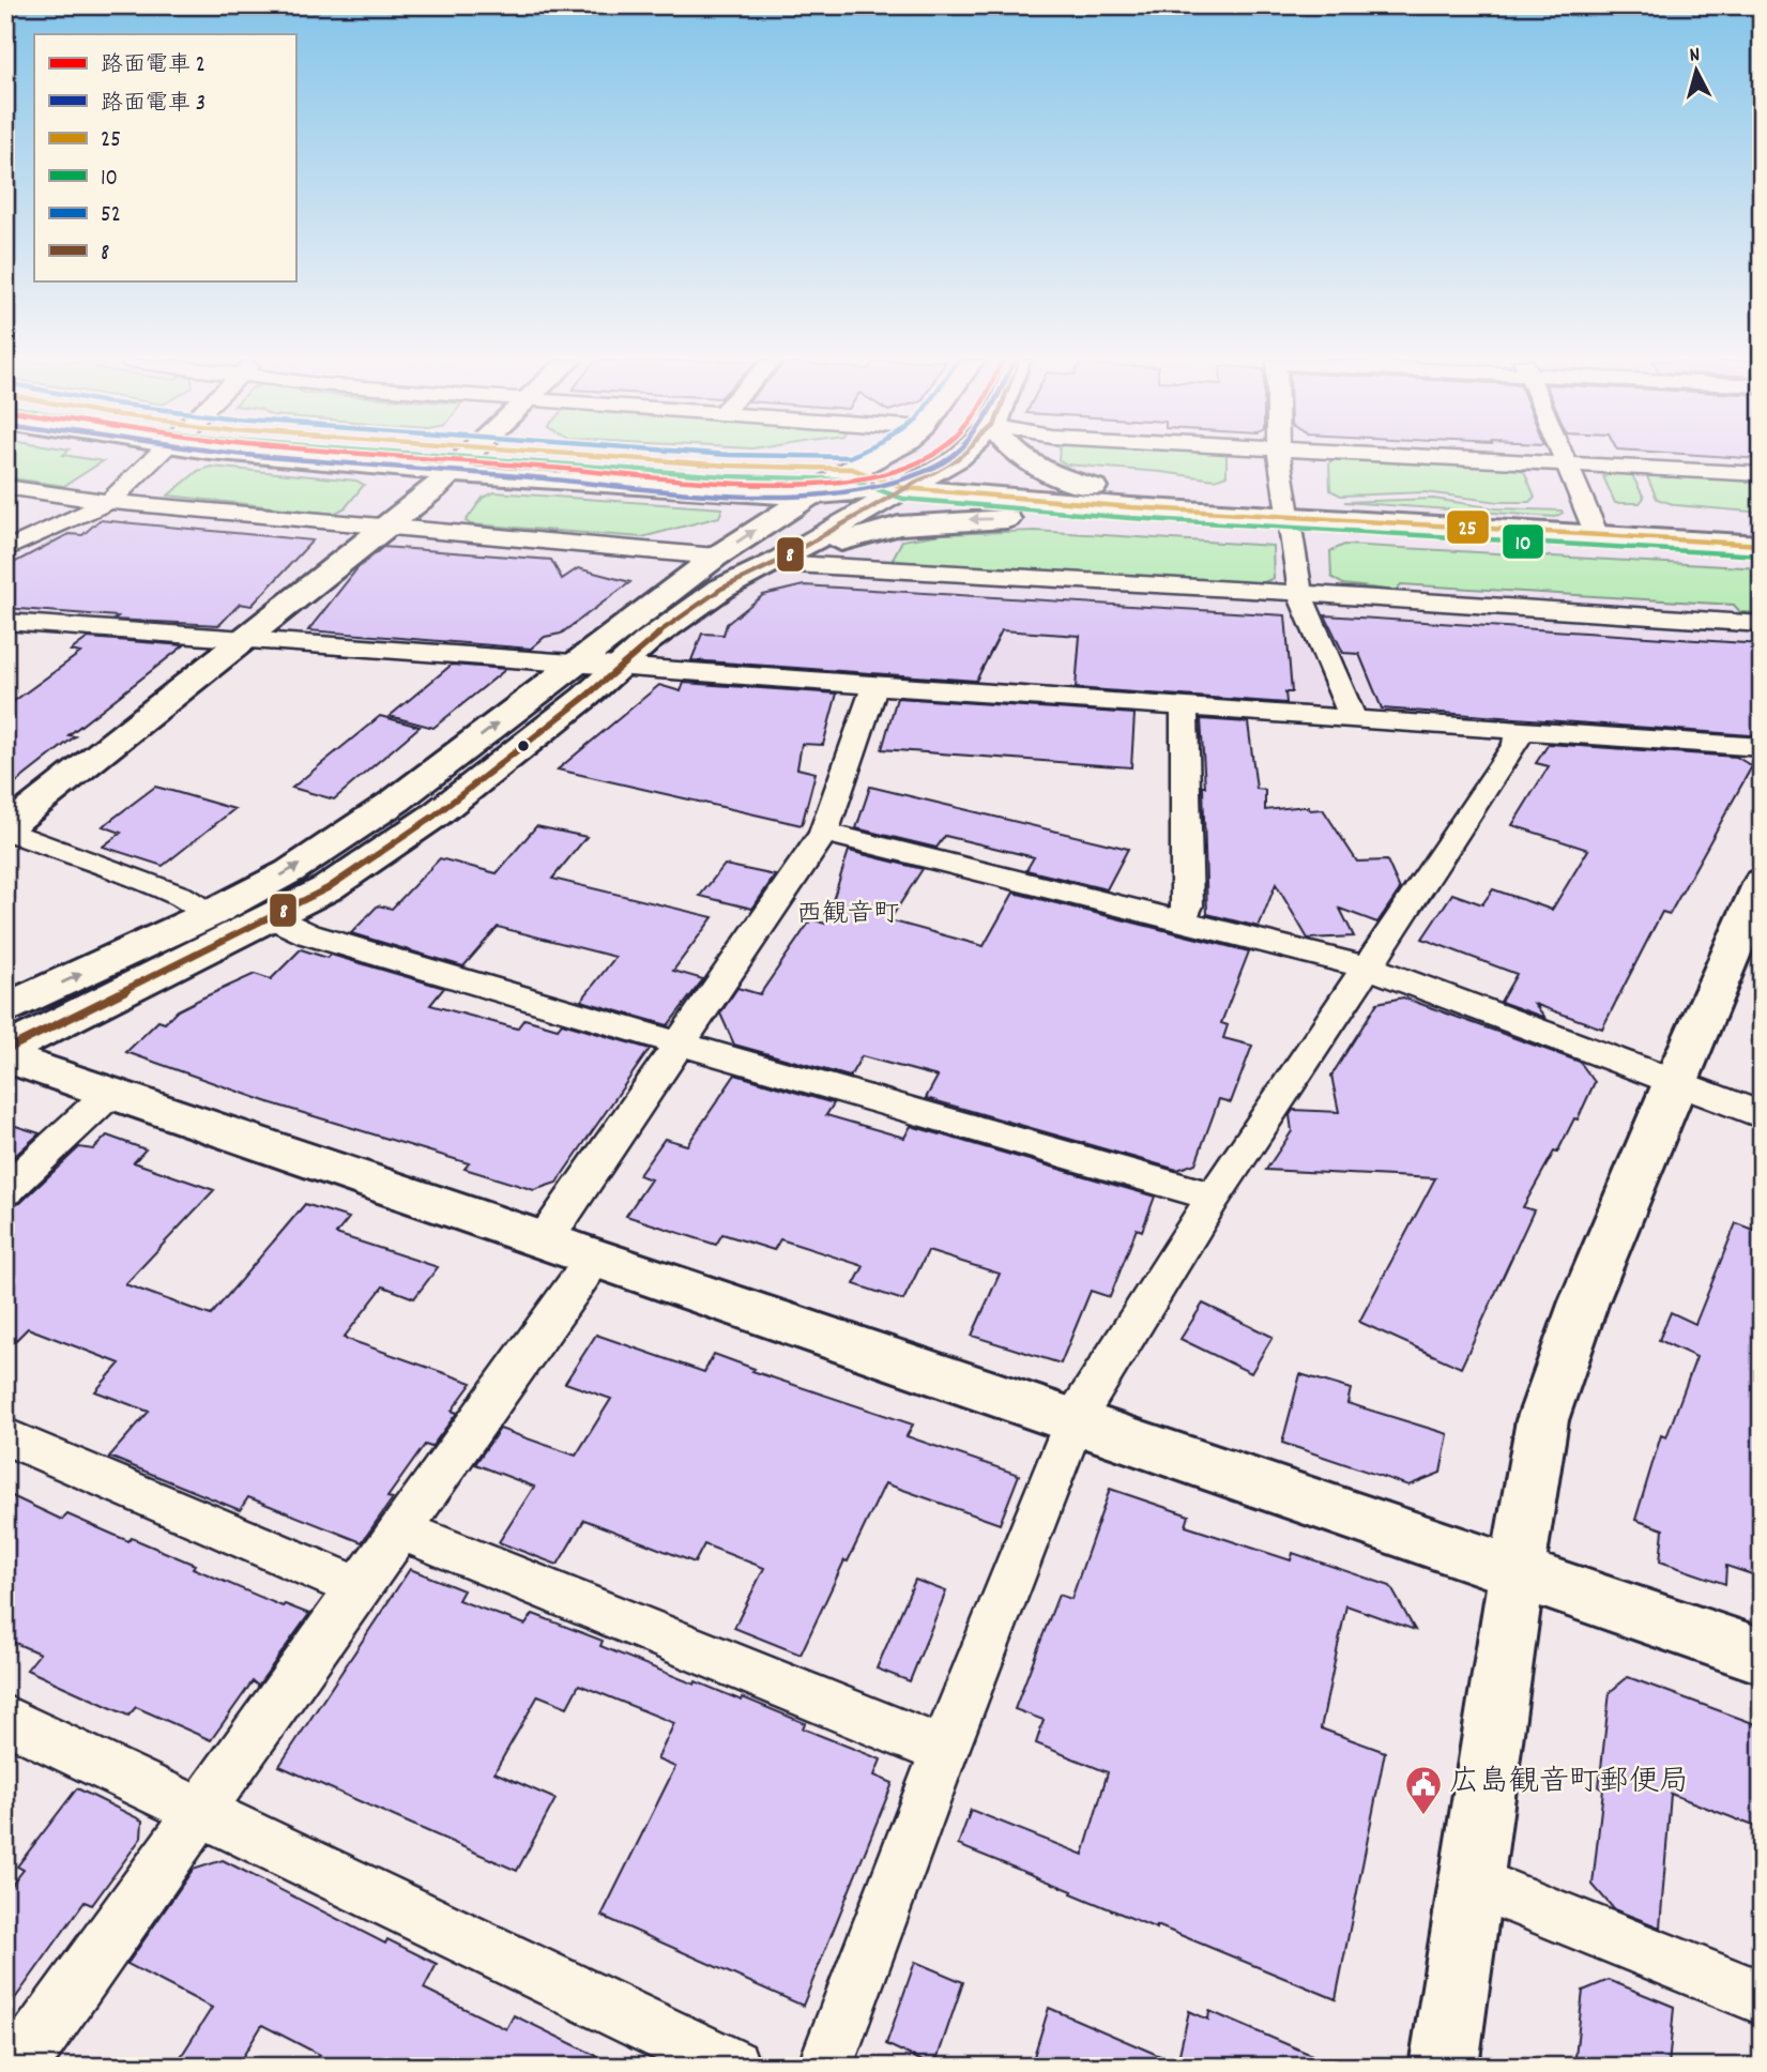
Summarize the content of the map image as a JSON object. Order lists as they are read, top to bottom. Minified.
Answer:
{"districts":["西観音町"],"places":{"public building":["広島観音町郵便局"]},"lines":["tram line 2","tram line 3","transit line 25","transit line 10","transit line 8"],"legend":["路面電車 2","路面電車 3","25","10","52","8"],"north":"top"}
